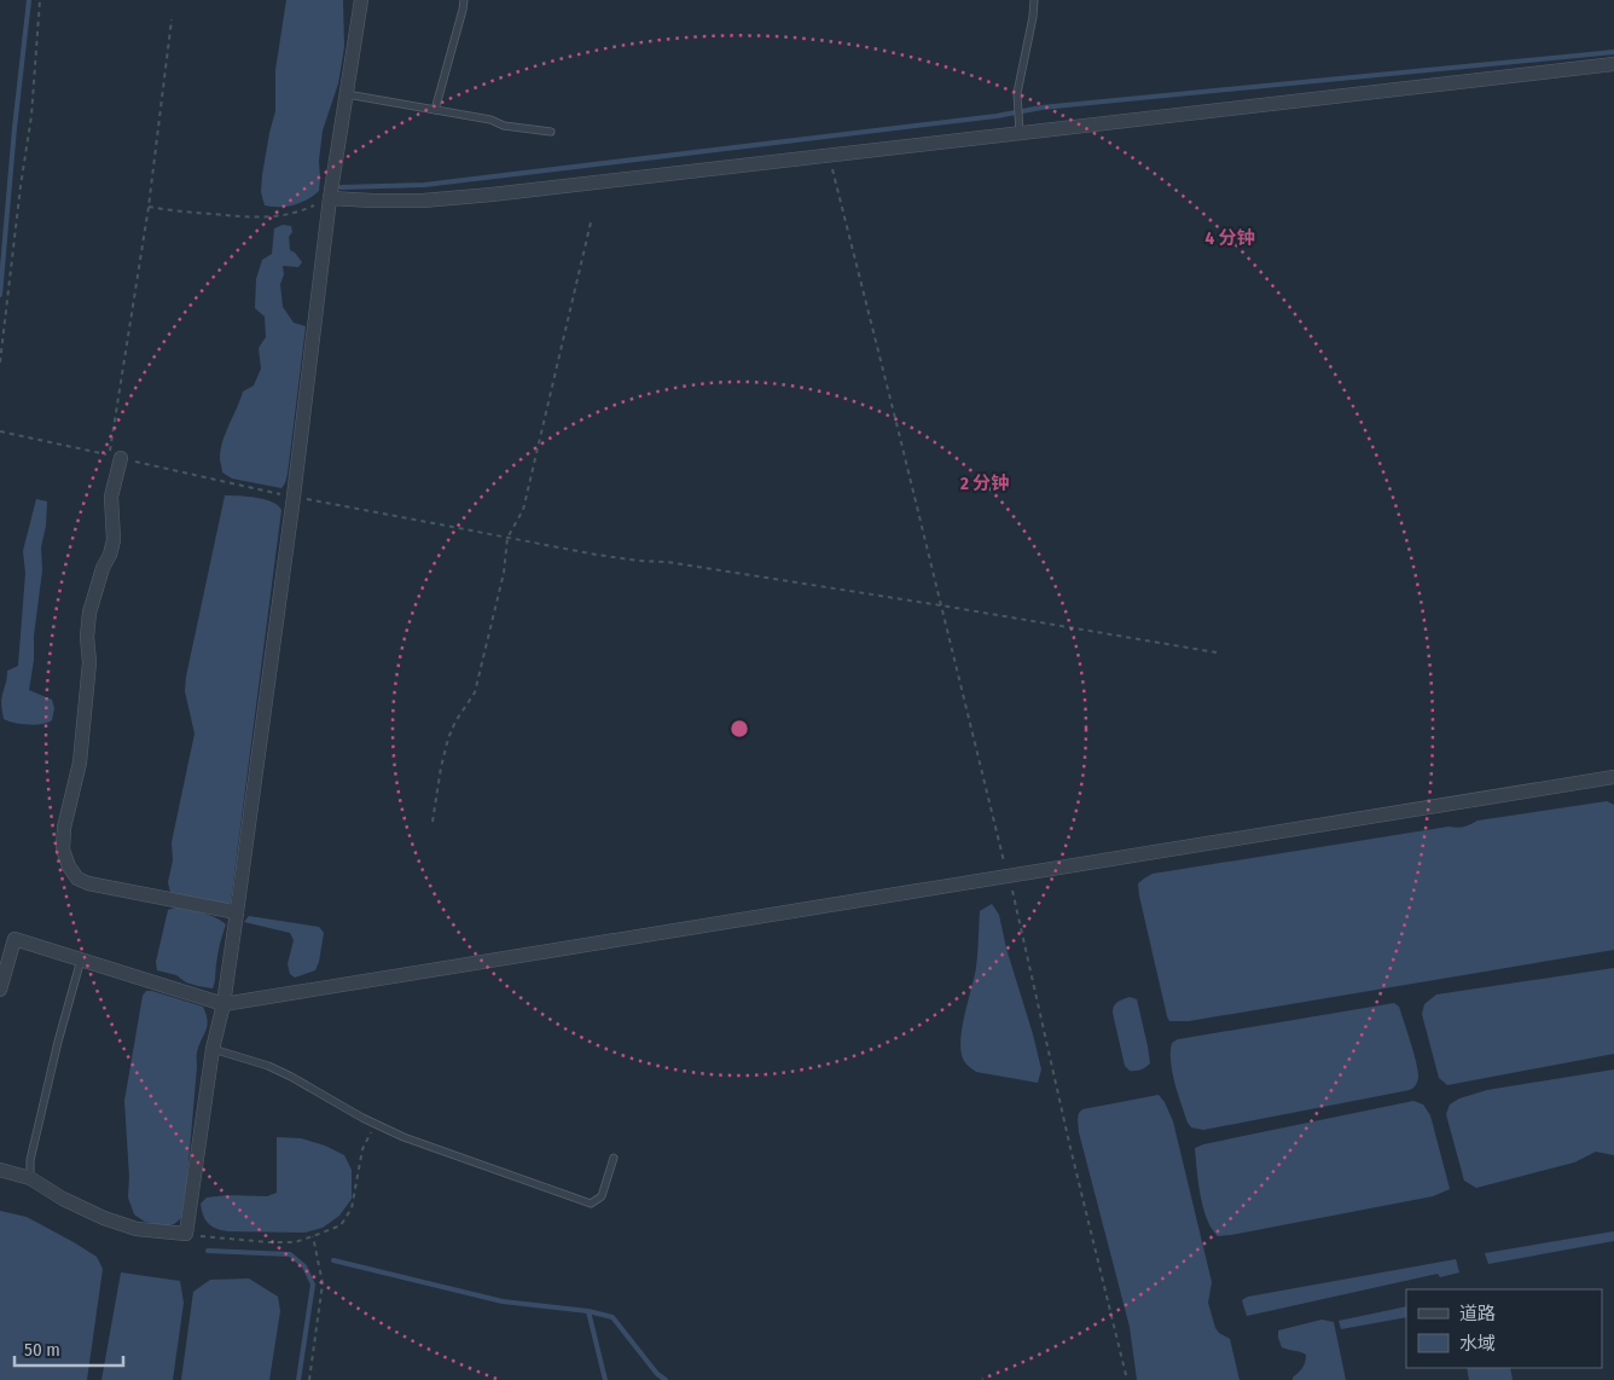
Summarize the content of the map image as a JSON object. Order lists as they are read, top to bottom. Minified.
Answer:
{"legend":["道路","水域"],"scale_bar":"50 m","rings":["4 分钟","2 分钟"]}
